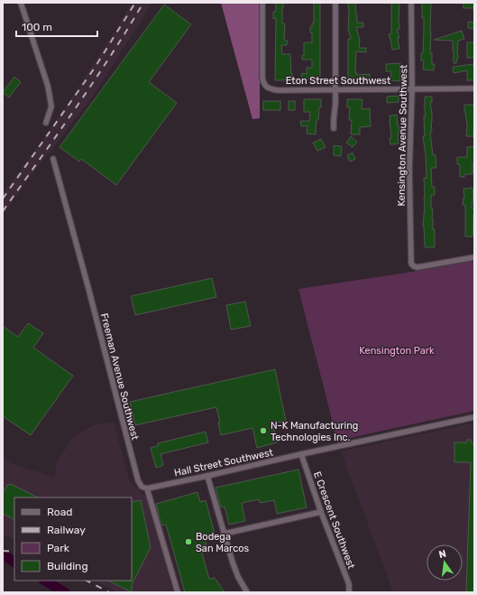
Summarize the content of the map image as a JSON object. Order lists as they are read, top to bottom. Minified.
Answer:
{"streets":{"street":["Eton Street Southwest","Kensington Avenue Southwest","Freeman Avenue Southwest","Hall Street Southwest","E Crescent Southwest"]},"crossings":[["Eton Street Southwest","Kensington Avenue Southwest"],["Freeman Avenue Southwest","Hall Street Southwest"],["Hall Street Southwest","E Crescent Southwest"]],"parks":["Kensington Park"],"places":["N-K Manufacturing Technologies Inc.","Bodega San Marcos"],"legend":["Road","Railway","Park","Building"],"scale_bar":"100 m","north":"top"}
